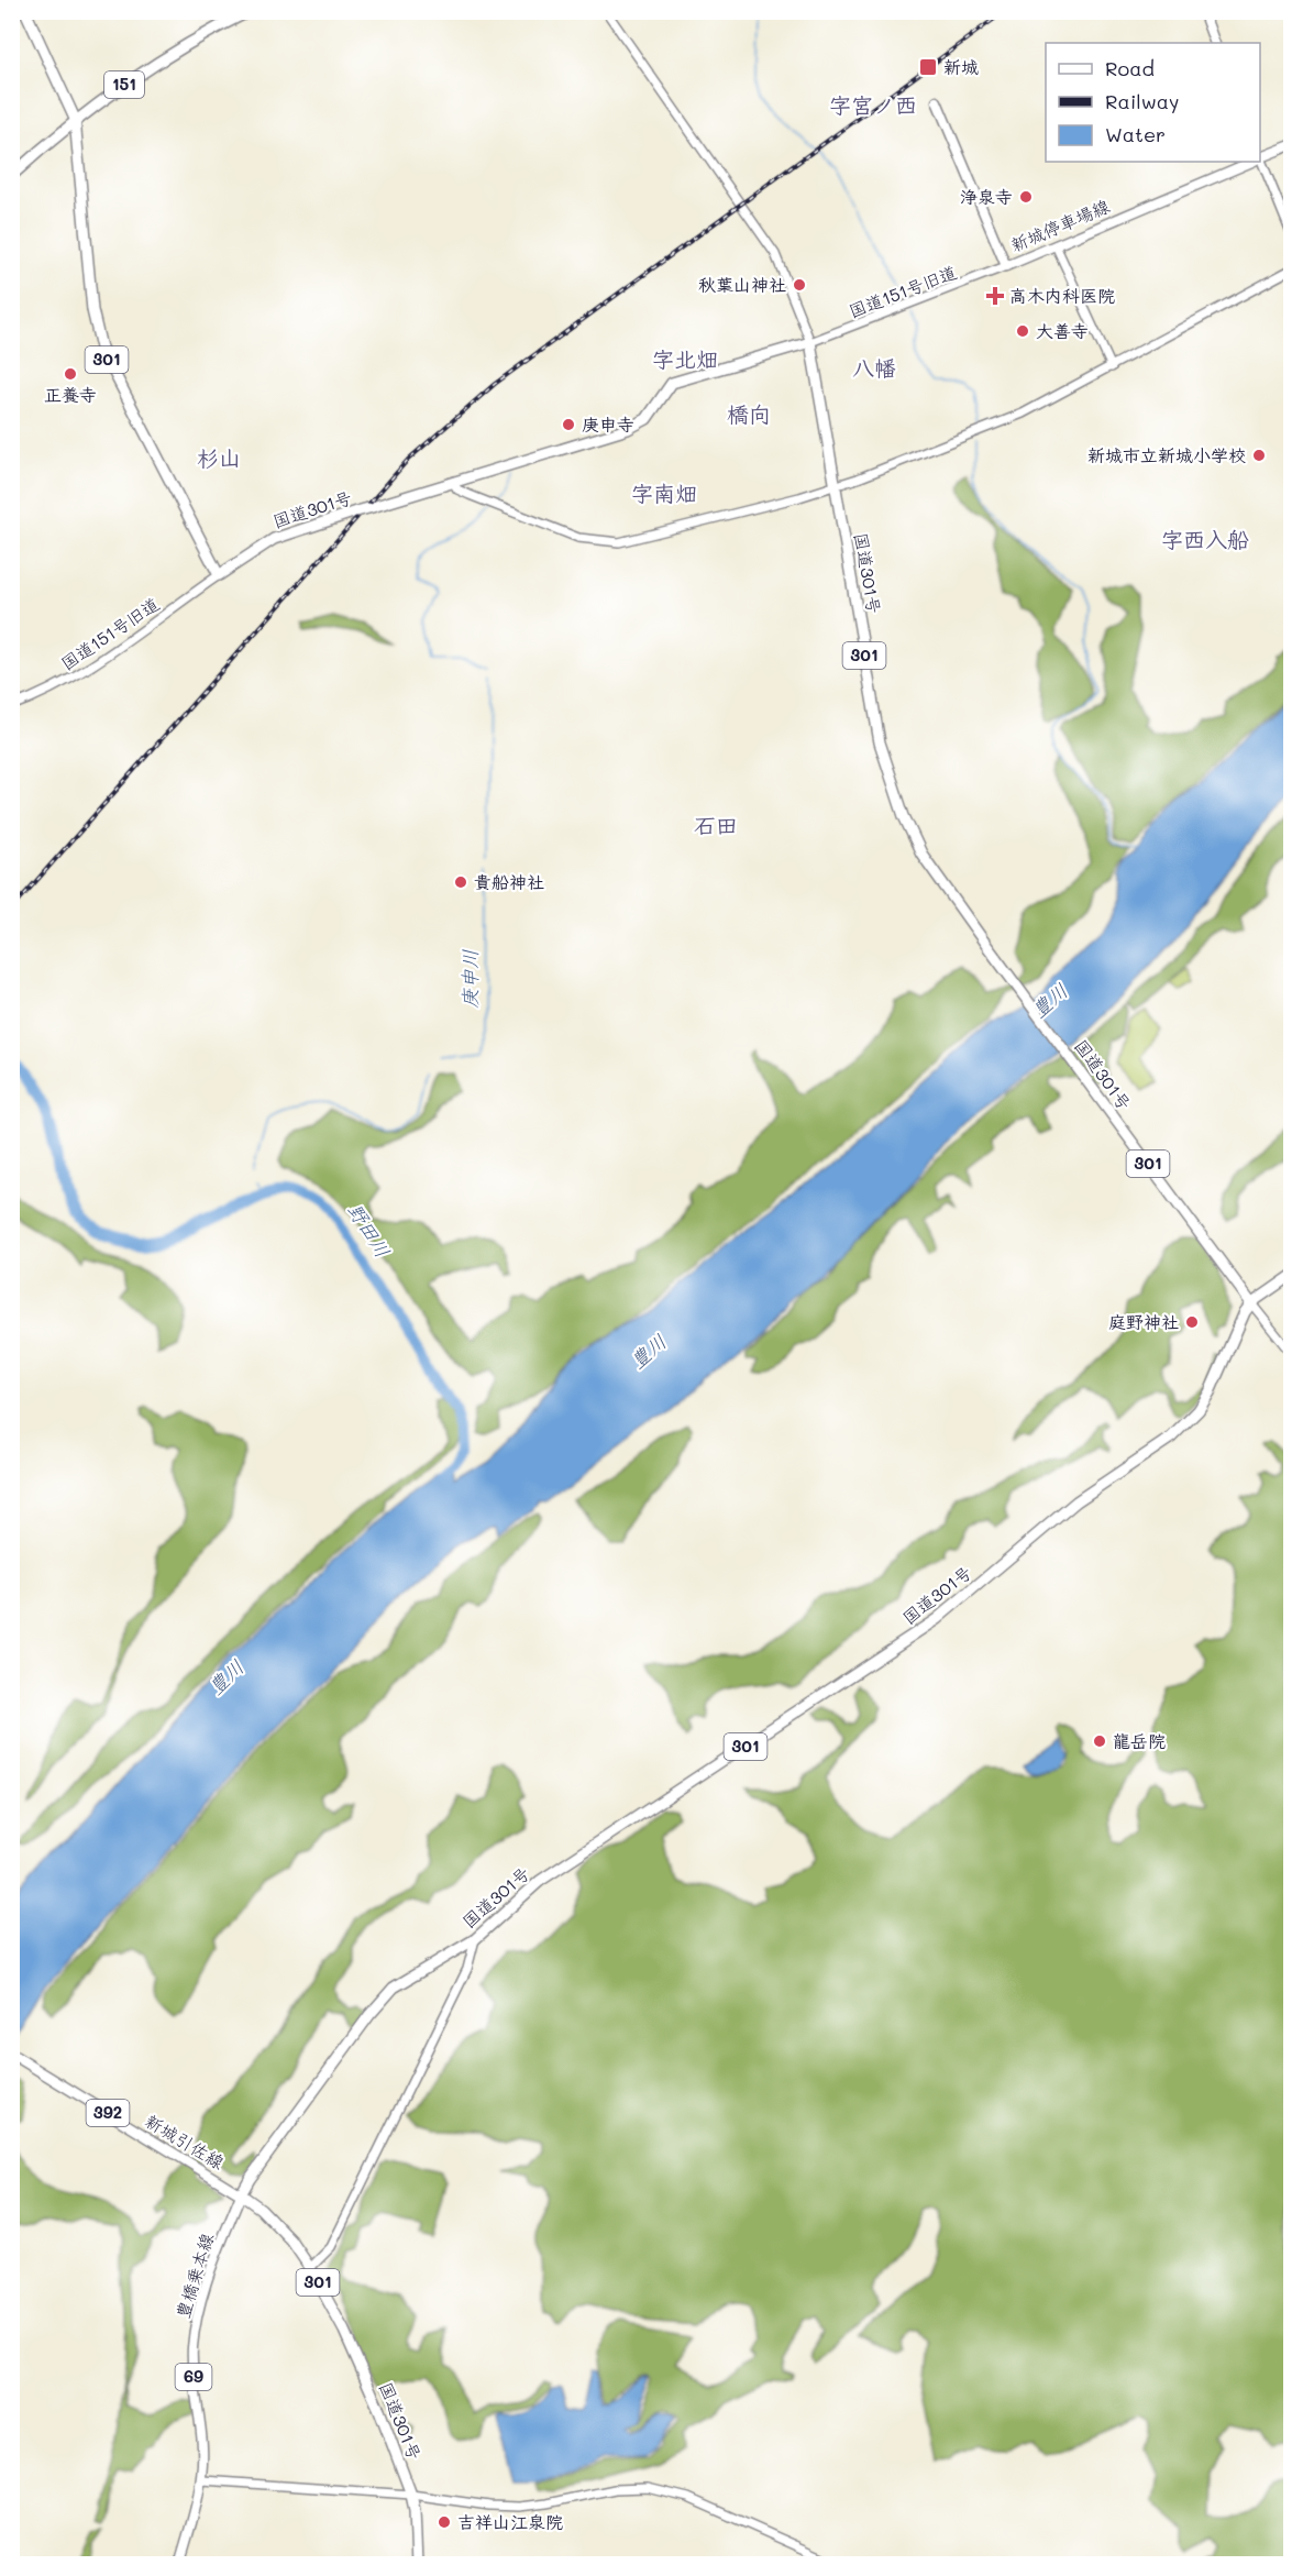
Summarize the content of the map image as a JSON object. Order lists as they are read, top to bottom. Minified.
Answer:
{"streets":{"highway":["151","301","国道301号"],"main road":["新城停車場線","392","新城引佐線","豊橋乗本線","69"],"street":["国道151号旧道"]},"crossings":[["151","301"],["新城停車場線","国道151号旧道"],["国道151号旧道","301"],["国道151号旧道","国道301号"],["301","国道301号"],["国道301号","新城引佐線"],["国道301号","豊橋乗本線"],["新城引佐線","豊橋乗本線"]],"districts":["字宮ノ西","字北畑","八幡","橋向","杉山","字南畑","字西入船","石田"],"water":["庚申川","豊川","野田川"],"places":{"transit":["新城"],"other":["浄泉寺","秋葉山神社","大善寺","正養寺","庚申寺","新城市立新城小学校","貴船神社","庭野神社","龍岳院","吉祥山江泉院"],"health":["高木内科医院"]},"legend":["Road","Railway","Water"]}
